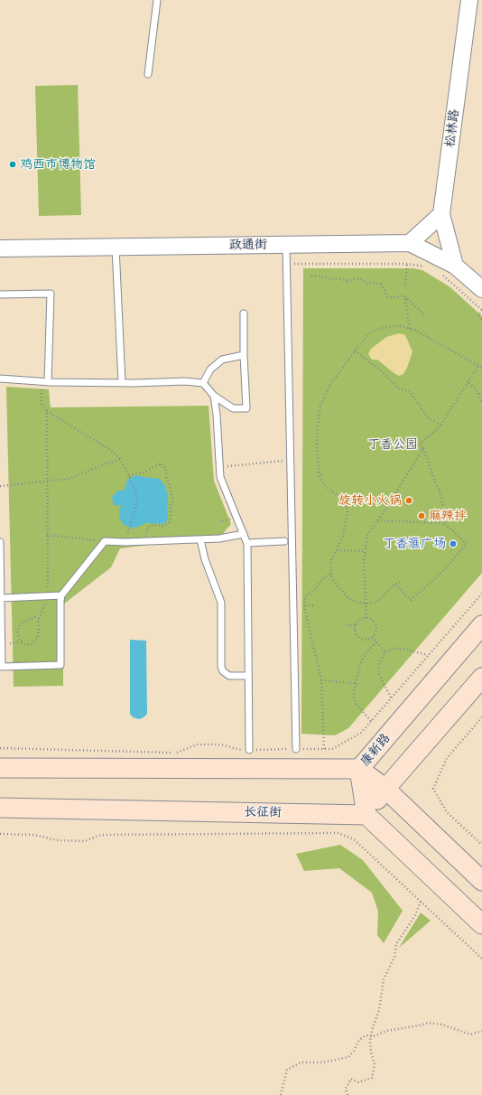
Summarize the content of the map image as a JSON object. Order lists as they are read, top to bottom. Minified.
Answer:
{"streets":{"main road":["康新路","长征街"],"street":["松林路","政通街"]},"crossings":[["康新路","长征街"]],"parks":["丁香公园"],"places":["鸡西市博物馆","旋转小火锅","麻辣拌","丁香滙广场"]}
